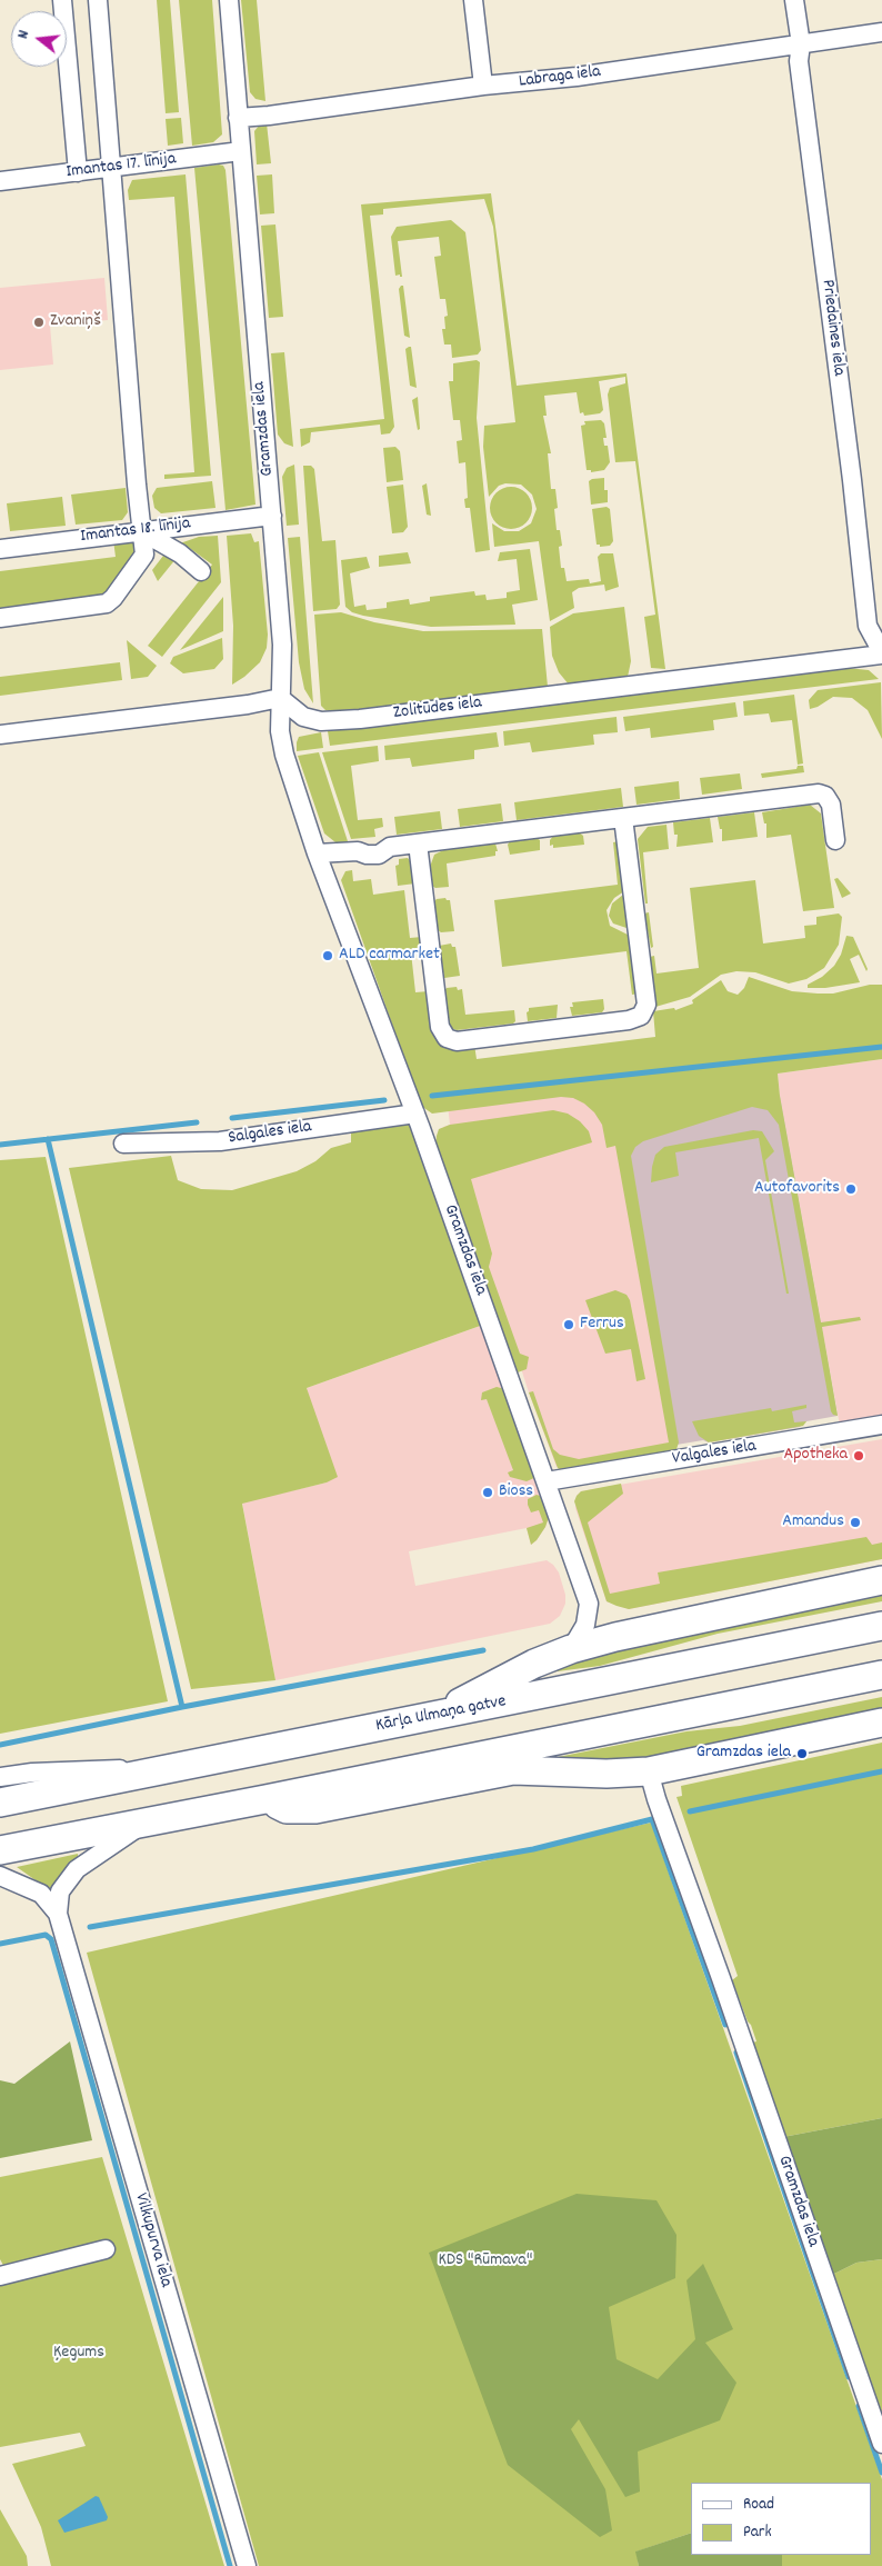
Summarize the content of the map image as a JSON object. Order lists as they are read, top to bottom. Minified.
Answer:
{"streets":{"highway":["Kārļa Ulmaņa gatve"],"street":["Labraga iela","Imantas 17. līnija","Priedaines iela","Gramzdas iela","Imantas 18. līnija","Zolitūdes iela","Salgales iela","Valgales iela","Vilkupurva iela"]},"crossings":[["Labraga iela","Priedaines iela"],["Labraga iela","Gramzdas iela"],["Imantas 17. līnija","Gramzdas iela"],["Priedaines iela","Zolitūdes iela"],["Gramzdas iela","Imantas 18. līnija"],["Gramzdas iela","Zolitūdes iela"],["Gramzdas iela","Salgales iela"],["Gramzdas iela","Valgales iela"]],"parks":["KDS \"Rūmava\"","Ķegums"],"places":["Zvaniņš","ALD carmarket","Autofavorits","Ferrus","Apotheka","Bioss","Amandus","Gramzdas iela"],"legend":["Road","Park"],"north":"left"}
